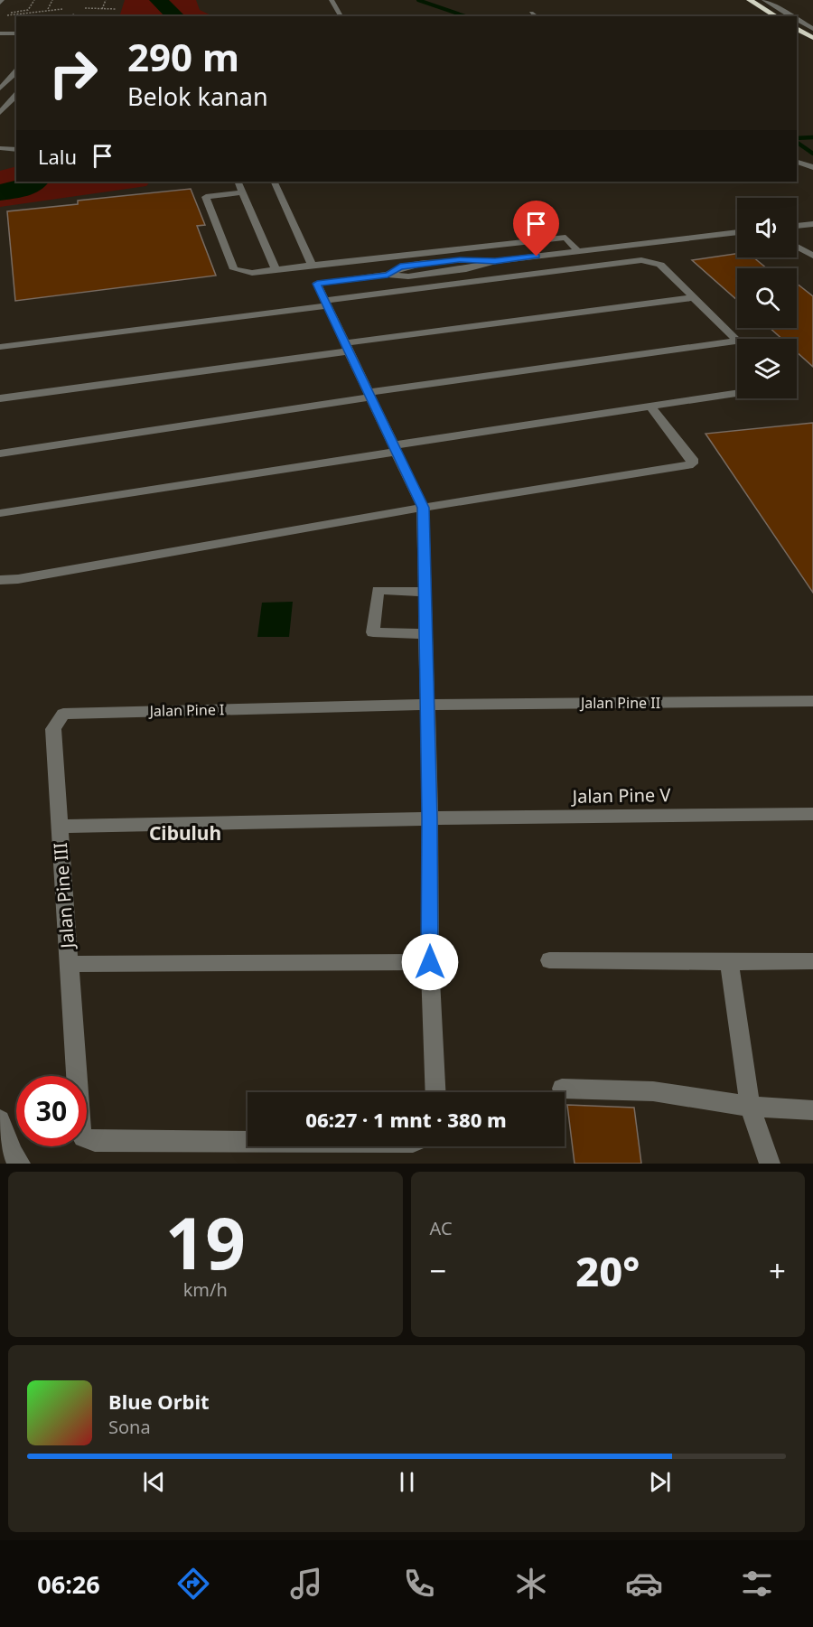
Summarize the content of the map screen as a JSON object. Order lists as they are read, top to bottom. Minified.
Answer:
{"streets":{"street":["Jalan Pine II","Jalan Pine I","Jalan Pine V","Jalan Pine III"]},"crossings":[["Jalan Pine II","Jalan Pine I"],["Jalan Pine I","Jalan Pine V"],["Jalan Pine I","Jalan Pine III"],["Jalan Pine V","Jalan Pine III"]],"districts":["Cibuluh"],"page":{"turn":["290 m","Belok kanan"],"then":"Lalu","limit":"30","trip":"06:27 · 1 mnt · 380 m","tile":[["19","km/h"],"AC"],"heat":["−","20°","+"],"song":["Blue Orbit","Sona"],"tabs":"06:26"}}
